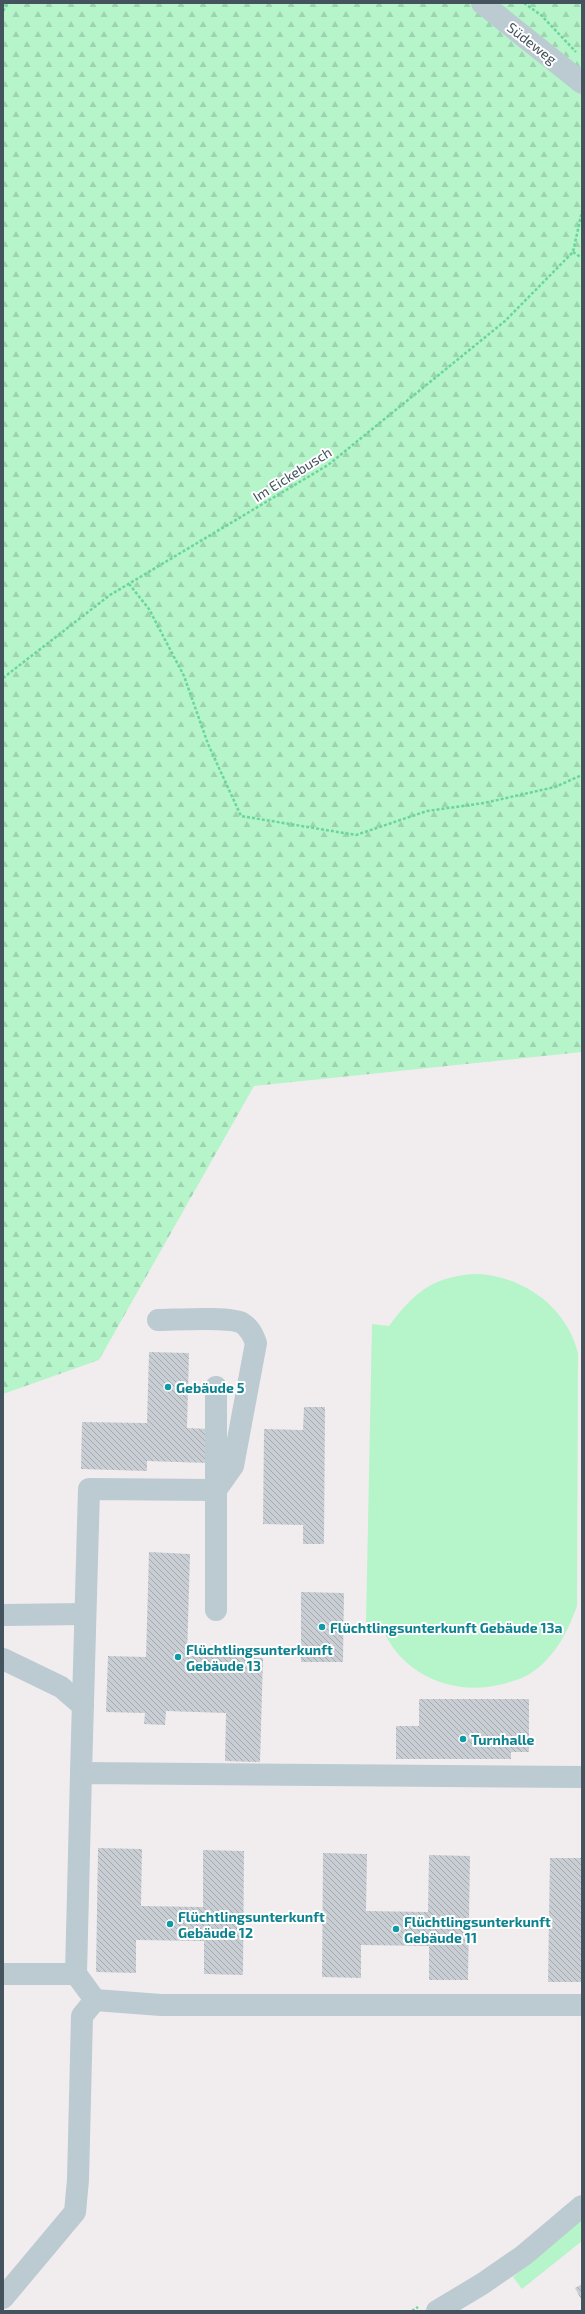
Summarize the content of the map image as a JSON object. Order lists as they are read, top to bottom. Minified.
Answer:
{"streets":{"street":["Südeweg"],"path":["Im Eickebusch"]},"places":["Gebäude 5","Flüchtlingsunterkunft Gebäude 13a","Flüchtlingsunterkunft Gebäude 13","Turnhalle","Flüchtlingsunterkunft Gebäude 12","Flüchtlingsunterkunft Gebäude 11"]}
